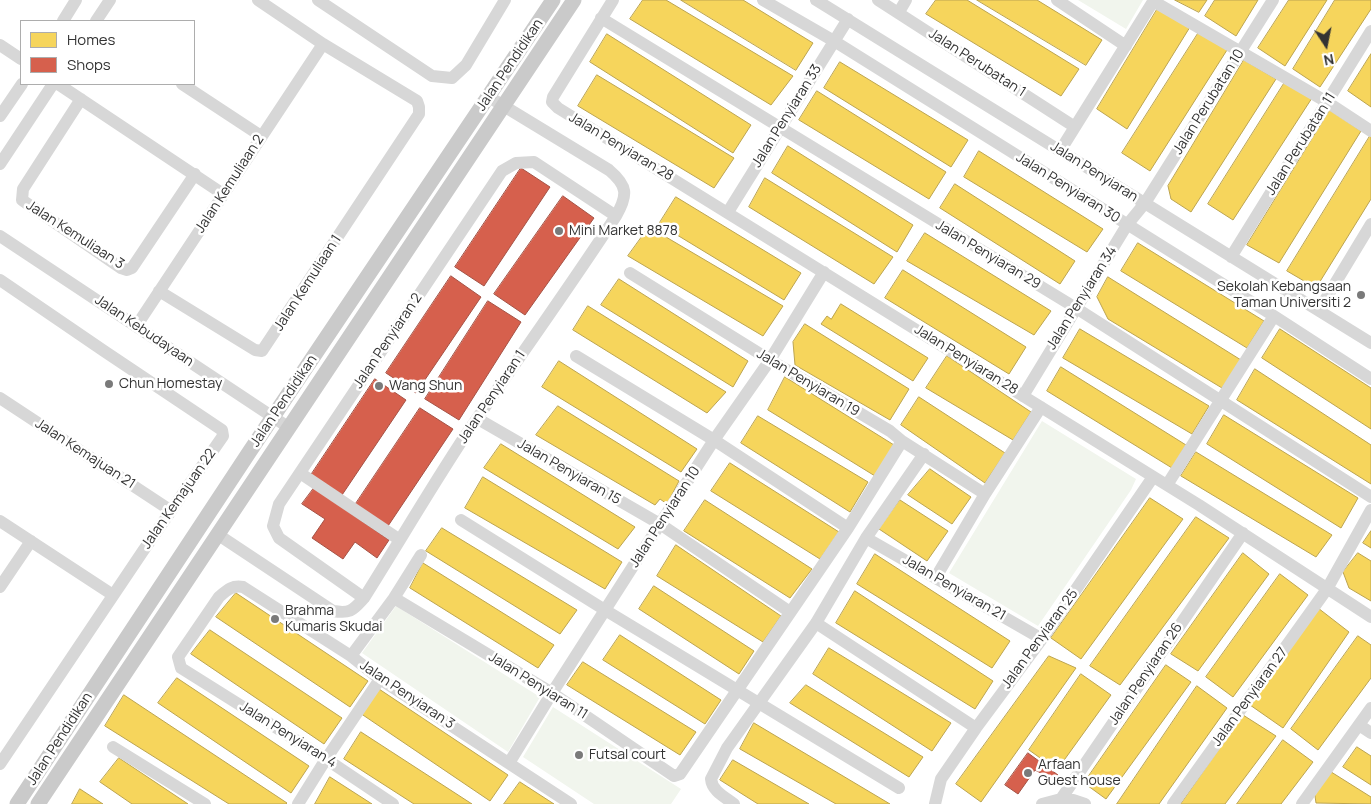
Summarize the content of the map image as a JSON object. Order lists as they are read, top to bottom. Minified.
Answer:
{"streets":{"main road":["Jalan Pendidikan"],"street":["Jalan Perubatan 1","Jalan Perubatan 10","Jalan Penyiaran 33","Jalan Perubatan 11","Jalan Penyiaran 28","Jalan Penyiaran","Jalan Kemuliaan 2","Jalan Penyiaran 30","Jalan Kemuliaan 3","Jalan Penyiaran 29","Jalan Kemuliaan 1","Jalan Penyiaran 34","Jalan Kebudayaan","Jalan Penyiaran 2","Jalan Penyiaran 19","Jalan Penyiaran 1","Jalan Kemajuan 21","Jalan Penyiaran 15","Jalan Kemajuan 22","Jalan Penyiaran 10","Jalan Penyiaran 21","Jalan Penyiaran 25","Jalan Penyiaran 26","Jalan Penyiaran 11","Jalan Penyiaran 3","Jalan Penyiaran 27","Jalan Penyiaran 4"]},"crossings":[["Jalan Pendidikan","Jalan Kebudayaan"],["Jalan Pendidikan","Jalan Penyiaran 1"],["Jalan Perubatan 10","Jalan Penyiaran"],["Jalan Perubatan 10","Jalan Penyiaran 34"],["Jalan Penyiaran 33","Jalan Penyiaran 28"],["Jalan Penyiaran 33","Jalan Penyiaran"],["Jalan Penyiaran 33","Jalan Penyiaran 30"],["Jalan Penyiaran 33","Jalan Penyiaran 29"],["Jalan Perubatan 11","Jalan Penyiaran"],["Jalan Penyiaran 28","Jalan Penyiaran 29"],["Jalan Penyiaran 28","Jalan Penyiaran 34"],["Jalan Penyiaran 28","Jalan Penyiaran 10"],["Jalan Penyiaran 28","Jalan Penyiaran 25"],["Jalan Penyiaran 28","Jalan Penyiaran 26"],["Jalan Penyiaran 28","Jalan Penyiaran 27"],["Jalan Penyiaran","Jalan Penyiaran 34"],["Jalan Kemuliaan 2","Jalan Kemuliaan 1"],["Jalan Kemuliaan 2","Jalan Kebudayaan"],["Jalan Penyiaran 30","Jalan Penyiaran 34"],["Jalan Penyiaran 29","Jalan Penyiaran 34"],["Jalan Penyiaran 2","Jalan Penyiaran 1"],["Jalan Penyiaran 19","Jalan Penyiaran 10"],["Jalan Penyiaran 1","Jalan Penyiaran 15"],["Jalan Kemajuan 21","Jalan Kemajuan 22"],["Jalan Penyiaran 15","Jalan Penyiaran 10"],["Jalan Penyiaran 10","Jalan Penyiaran 11"],["Jalan Penyiaran 10","Jalan Penyiaran 3"],["Jalan Penyiaran 21","Jalan Penyiaran 25"],["Jalan Penyiaran 3","Jalan Penyiaran 4"]],"places":["Mini Market 8878","Sekolah Kebangsaan Taman Universiti 2","Chun Homestay","Wang Shun","Brahma Kumaris Skudai","Futsal court","Arfaan Guest house"],"legend":["Homes","Shops"],"north":"bottom"}
